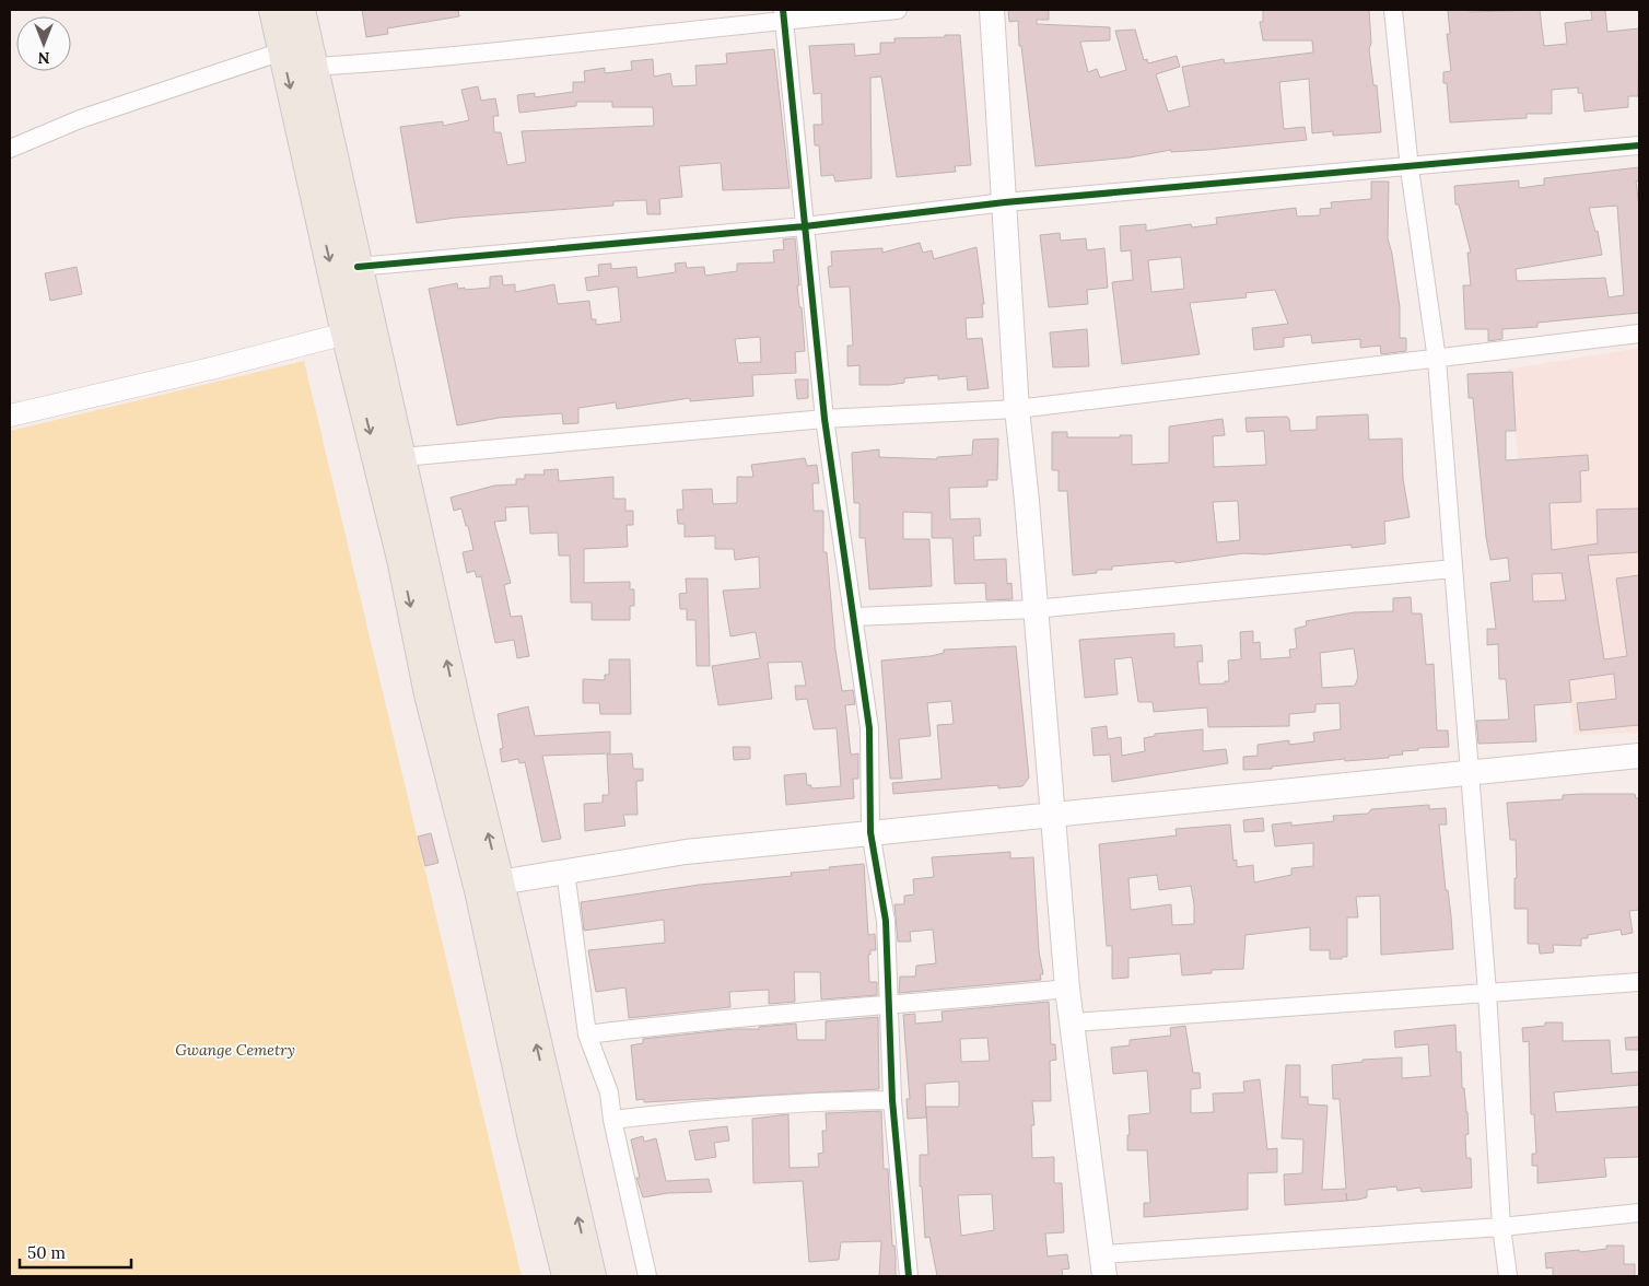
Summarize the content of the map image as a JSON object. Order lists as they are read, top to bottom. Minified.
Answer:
{"parks":["Gwange Cemetry"],"scale_bar":"50 m","north":"bottom"}
